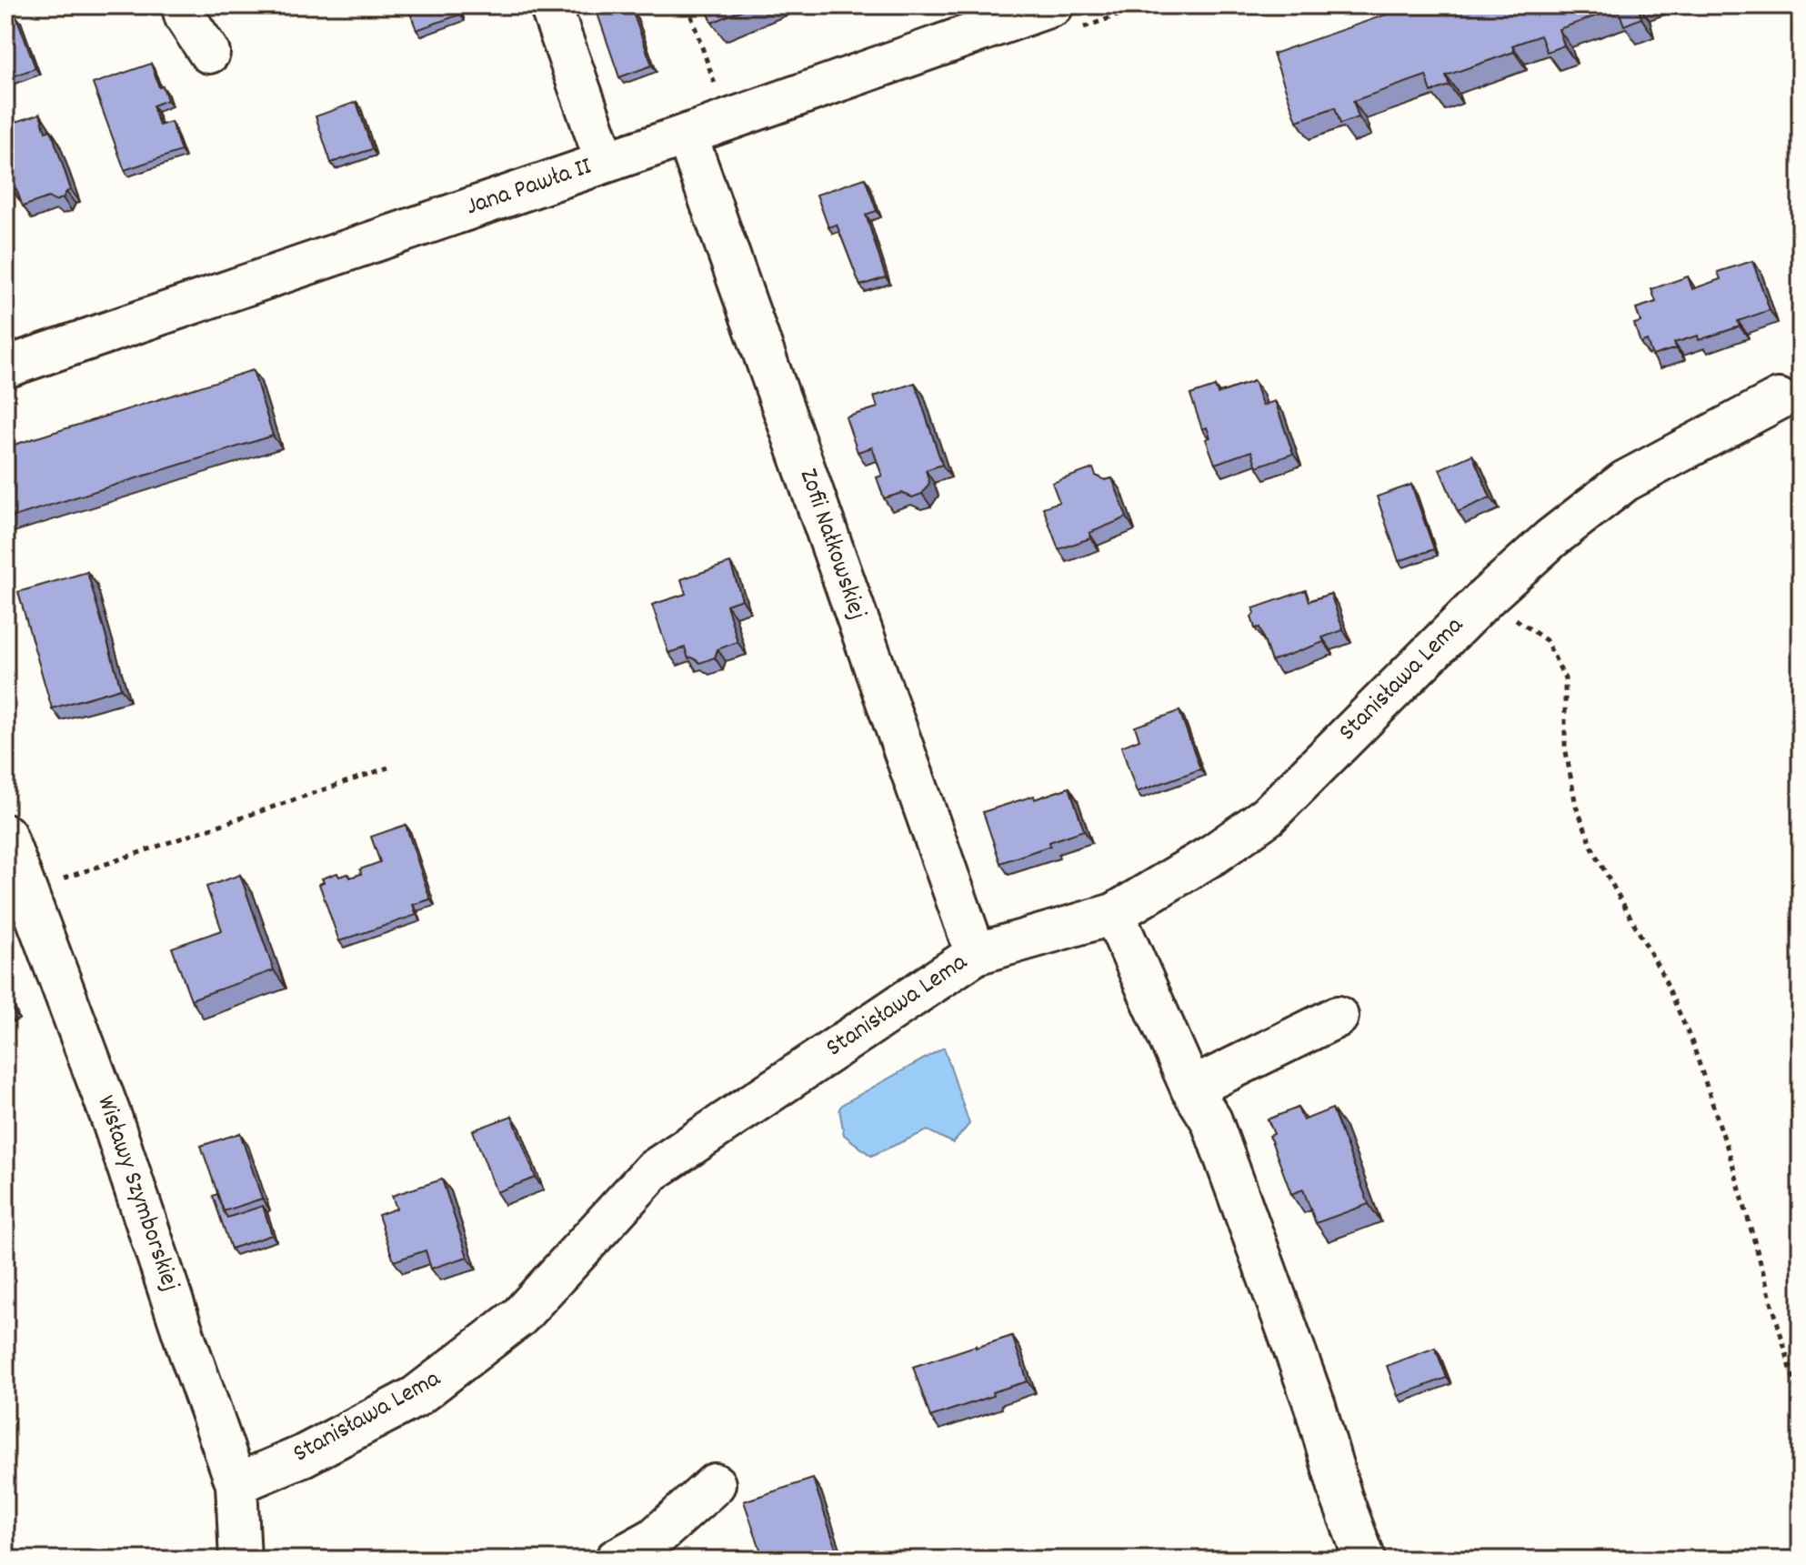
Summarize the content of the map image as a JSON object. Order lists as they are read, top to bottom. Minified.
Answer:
{"streets":{"street":["Jana Pawła II","Zofii Nałkowskiej","Stanisława Lema","Wisławy Szymborskiej"]},"crossings":[["Jana Pawła II","Zofii Nałkowskiej"],["Zofii Nałkowskiej","Stanisława Lema"],["Stanisława Lema","Wisławy Szymborskiej"]]}
